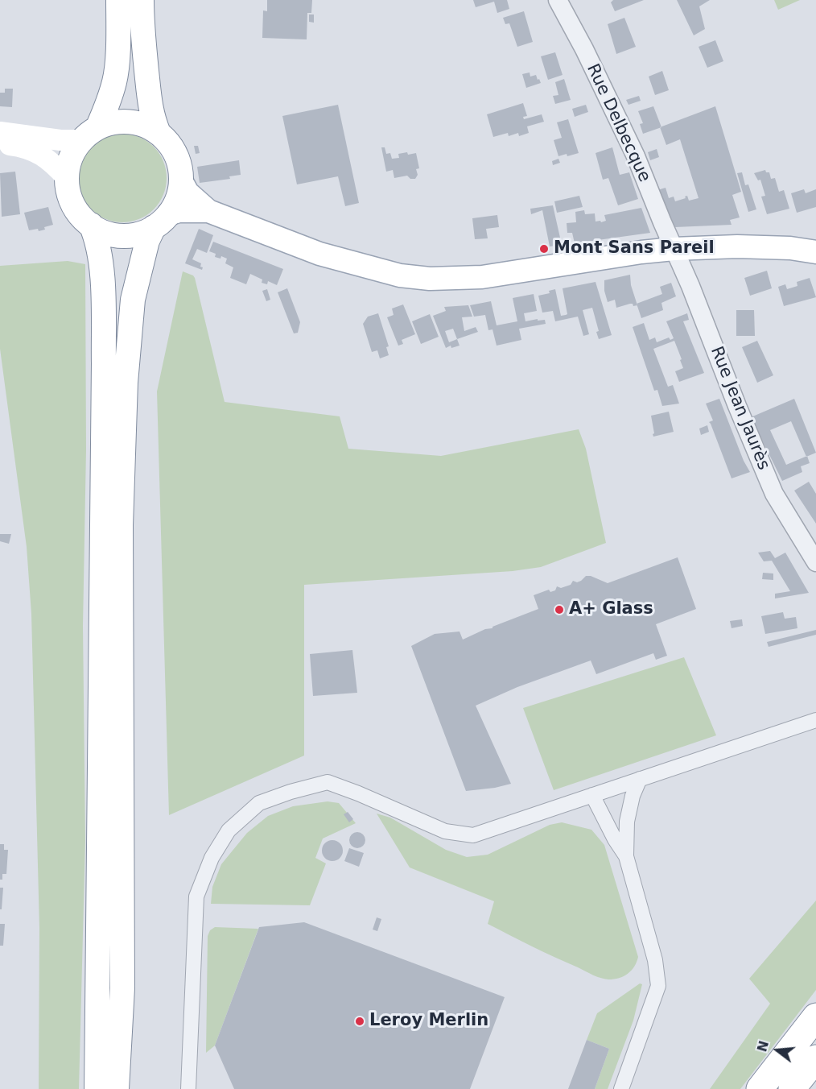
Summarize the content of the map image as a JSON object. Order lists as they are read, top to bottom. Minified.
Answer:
{"streets":{"street":["Rue Delbecque","Rue Jean Jaurès"]},"crossings":[["Rue Delbecque","Rue Jean Jaurès"]],"places":["Mont Sans Pareil","A+ Glass","Leroy Merlin"],"north":"left"}
